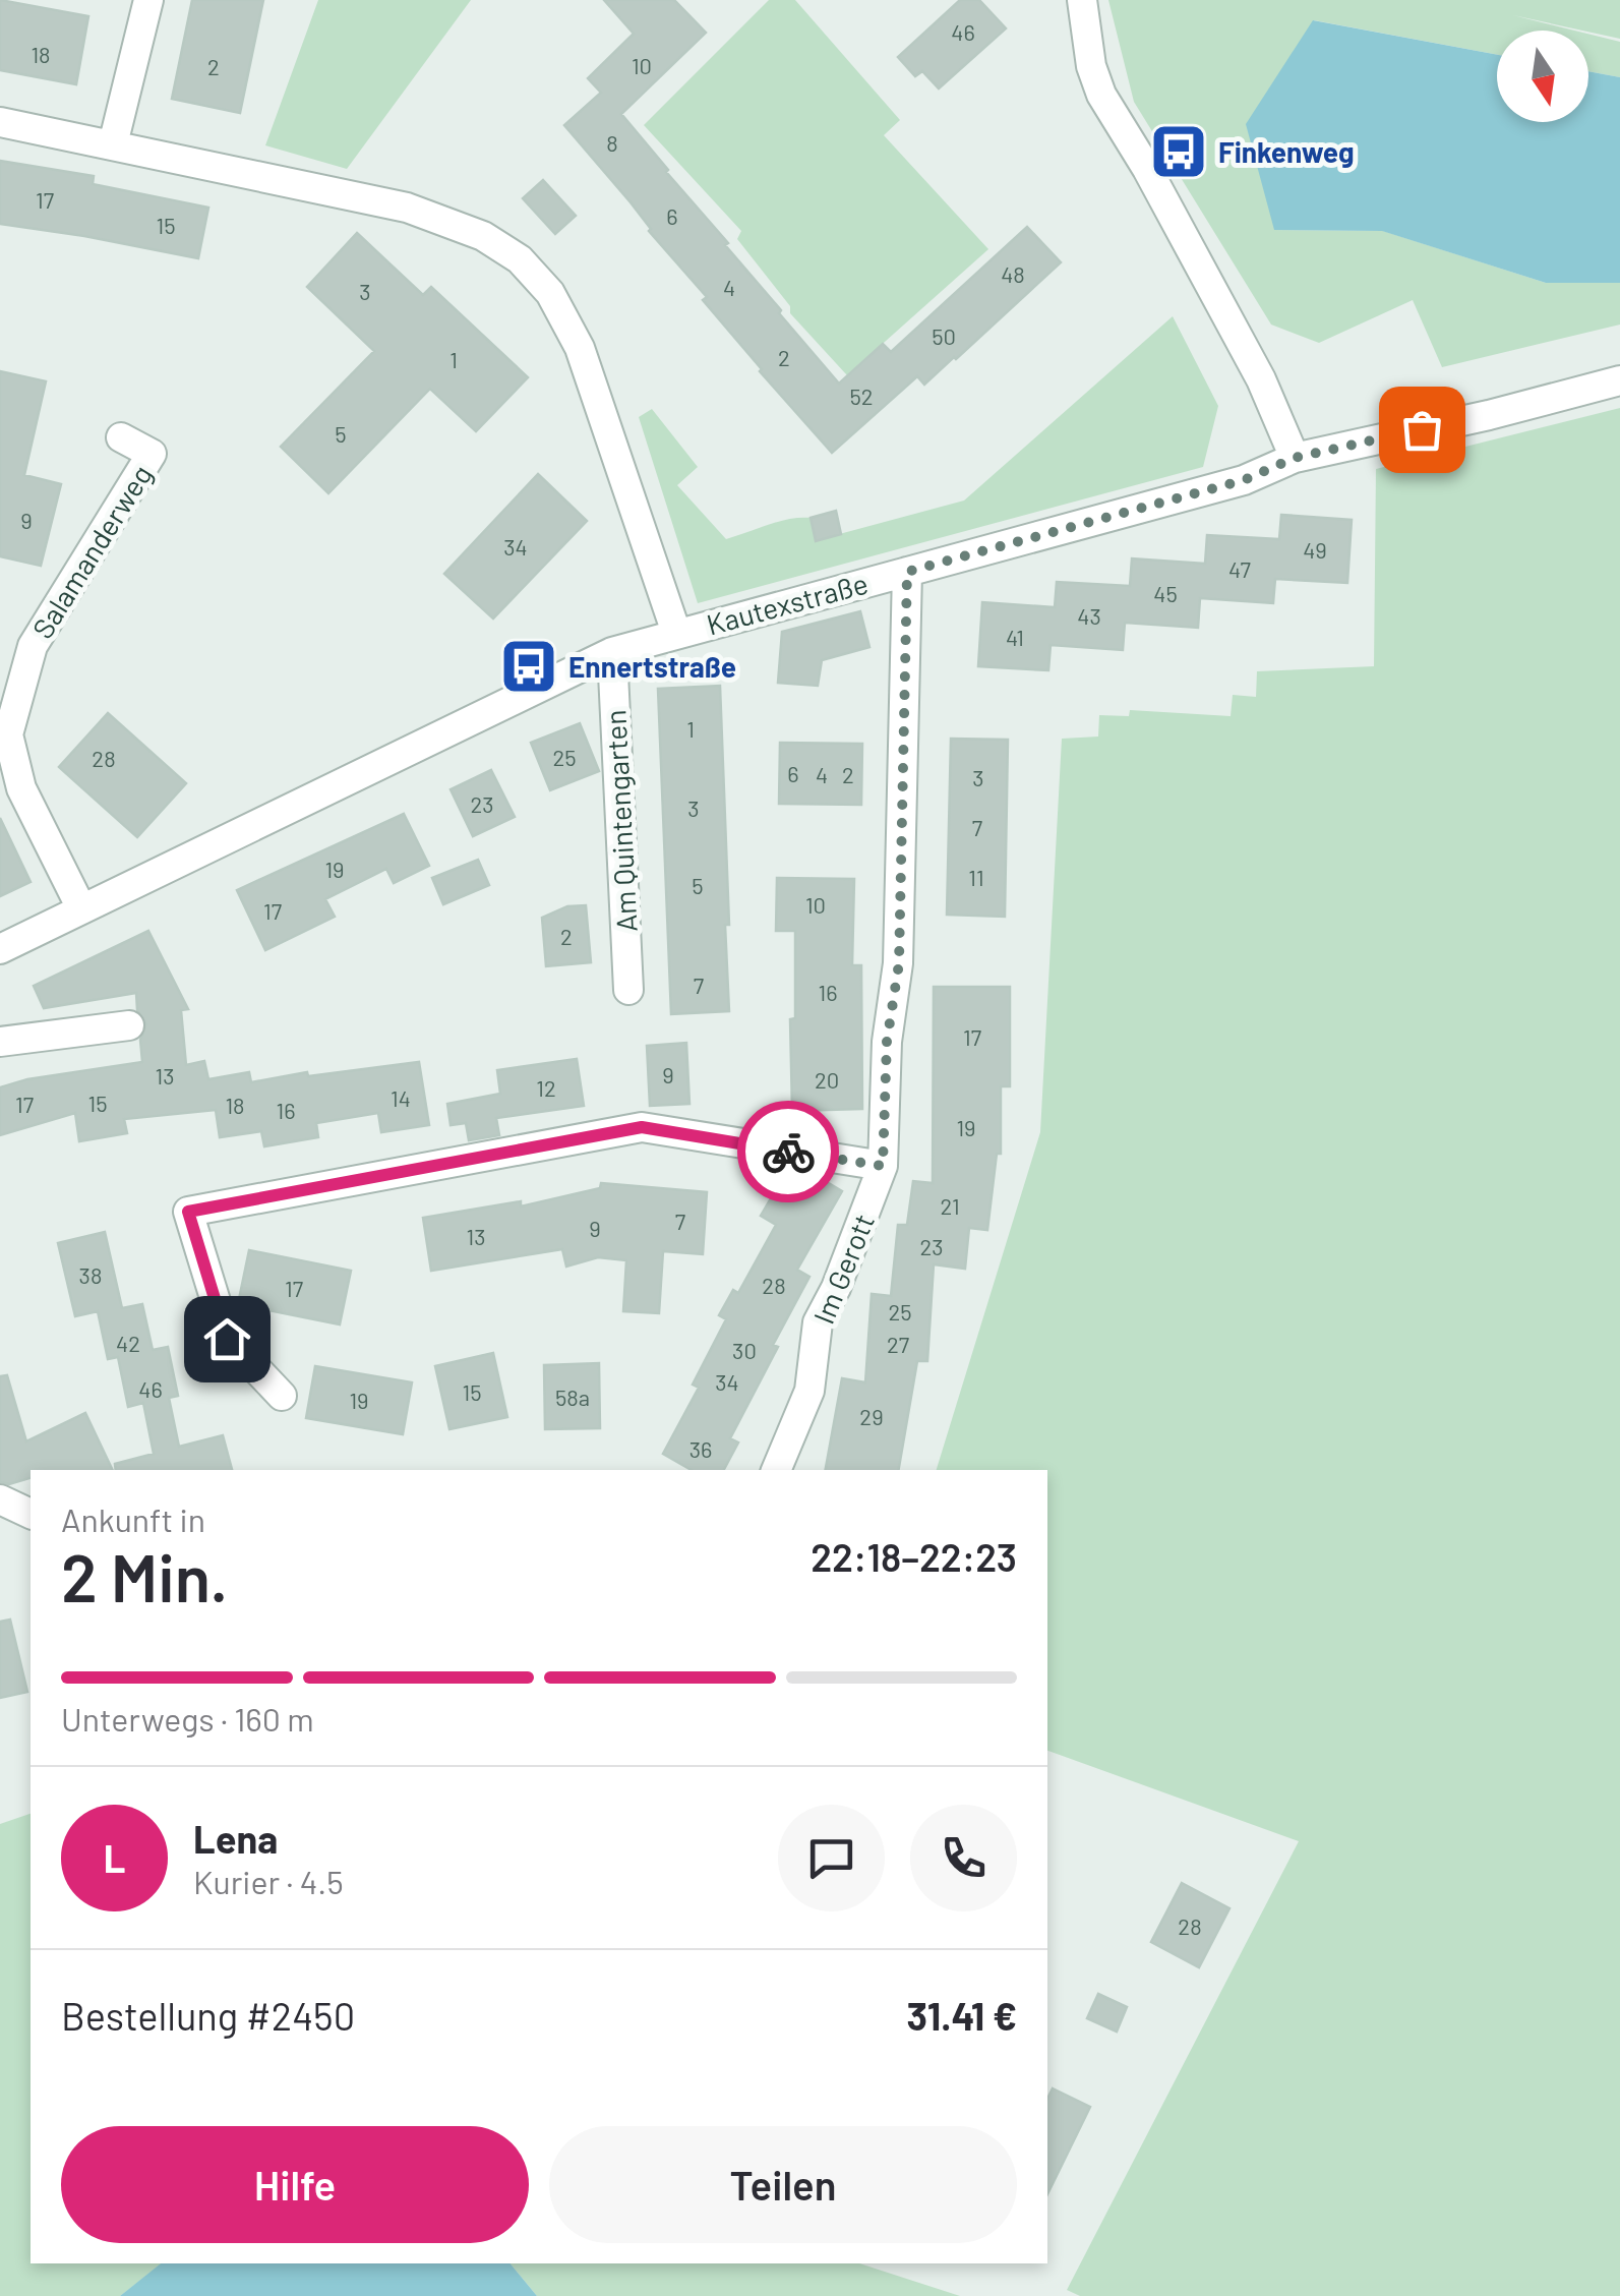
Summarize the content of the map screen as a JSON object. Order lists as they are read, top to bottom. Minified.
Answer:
{"streets":{"street":["Salamanderweg","Kautexstraße","Am Quintengarten","Im Gerott"]},"crossings":[["Salamanderweg","Kautexstraße"],["Kautexstraße","Am Quintengarten"],["Kautexstraße","Im Gerott"]],"places":{"bus stop":["Finkenweg","Ennertstraße"]},"house_numbers":["46","18","10","2","8","17","6","15","48","4","3","50","2","1","52","5","9","34","49","47","45","43","41","1","25","28","6","4","2","3","23","3","7","19","11","5","10","17","2","7","16","17","9","13","20","12","14","15","17","18","16","19","21","7","9","13","23","38","28","17","25","42","27","30","34","46","15","58a","19","29","36","28"],"north":"bottom","page":{"heading":["2 Min.","Ankunft in","22:18–22:23"],"panel":["Lena","Kurier · 4.5","Bestellung #2450","31.41 €"],"bar":"Unterwegs · 160 m","round":"L","buttons":["Hilfe","Teilen"]}}
